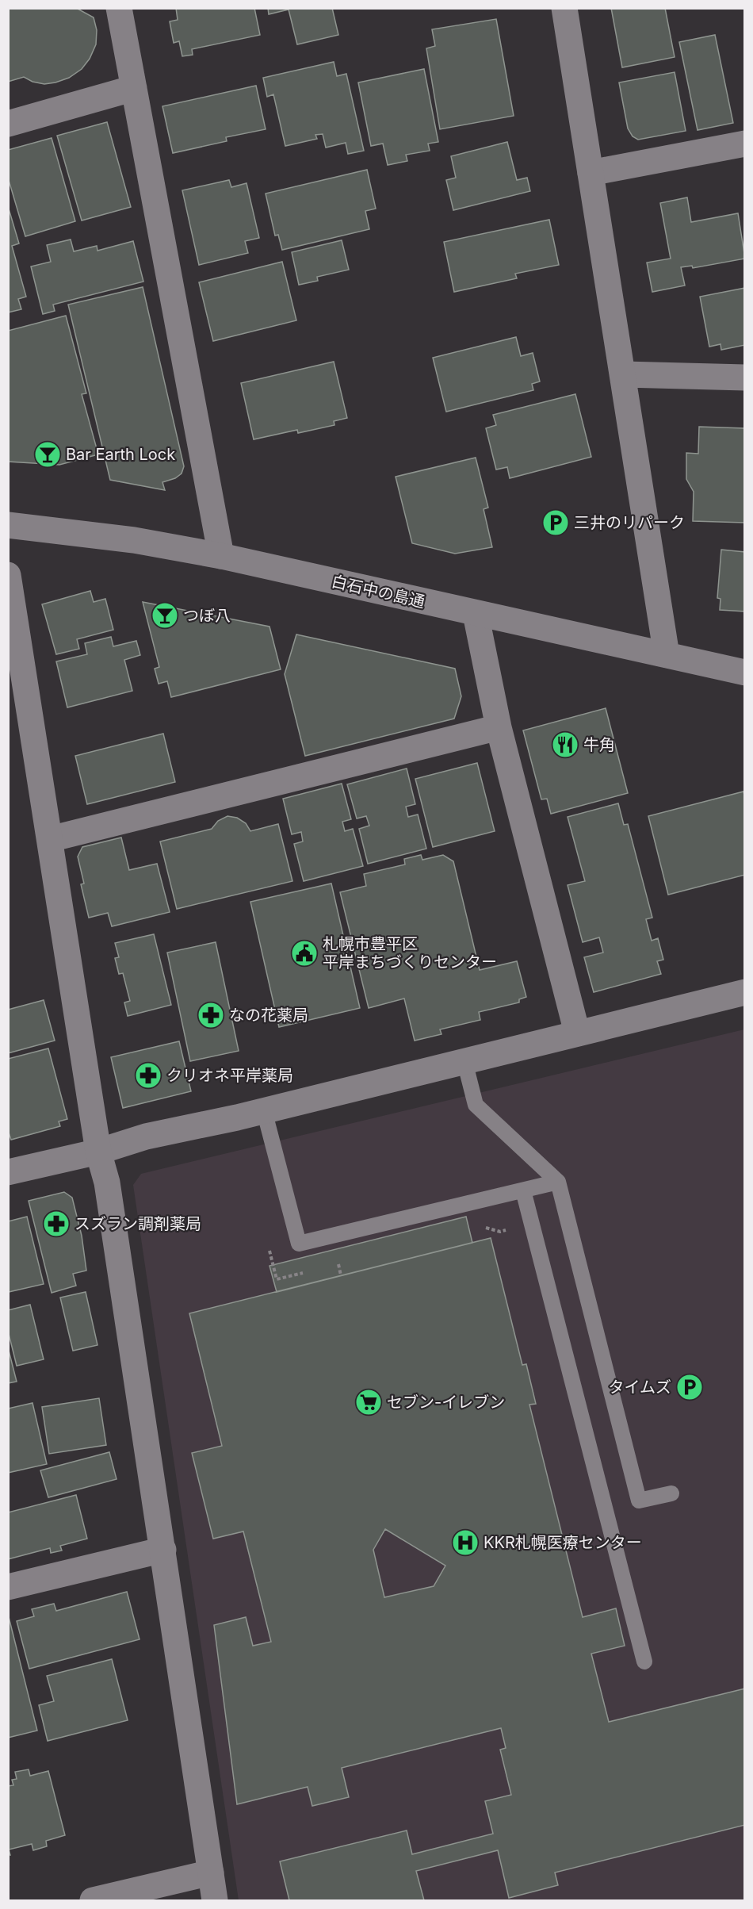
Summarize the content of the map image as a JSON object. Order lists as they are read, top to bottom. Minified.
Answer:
{"streets":{"street":["白石中の島通"]},"places":{"bar":["Bar Earth Lock","つぼ八"],"parking":["三井のリパーク","タイムズ"],"restaurant":["牛角"],"public building":["札幌市豊平区 平岸まちづくりセンター"],"pharmacy":["なの花薬局","クリオネ平岸薬局","スズラン調剤薬局"],"supermarket":["セブン-イレブン"],"hospital":["KKR札幌医療センター"]}}
